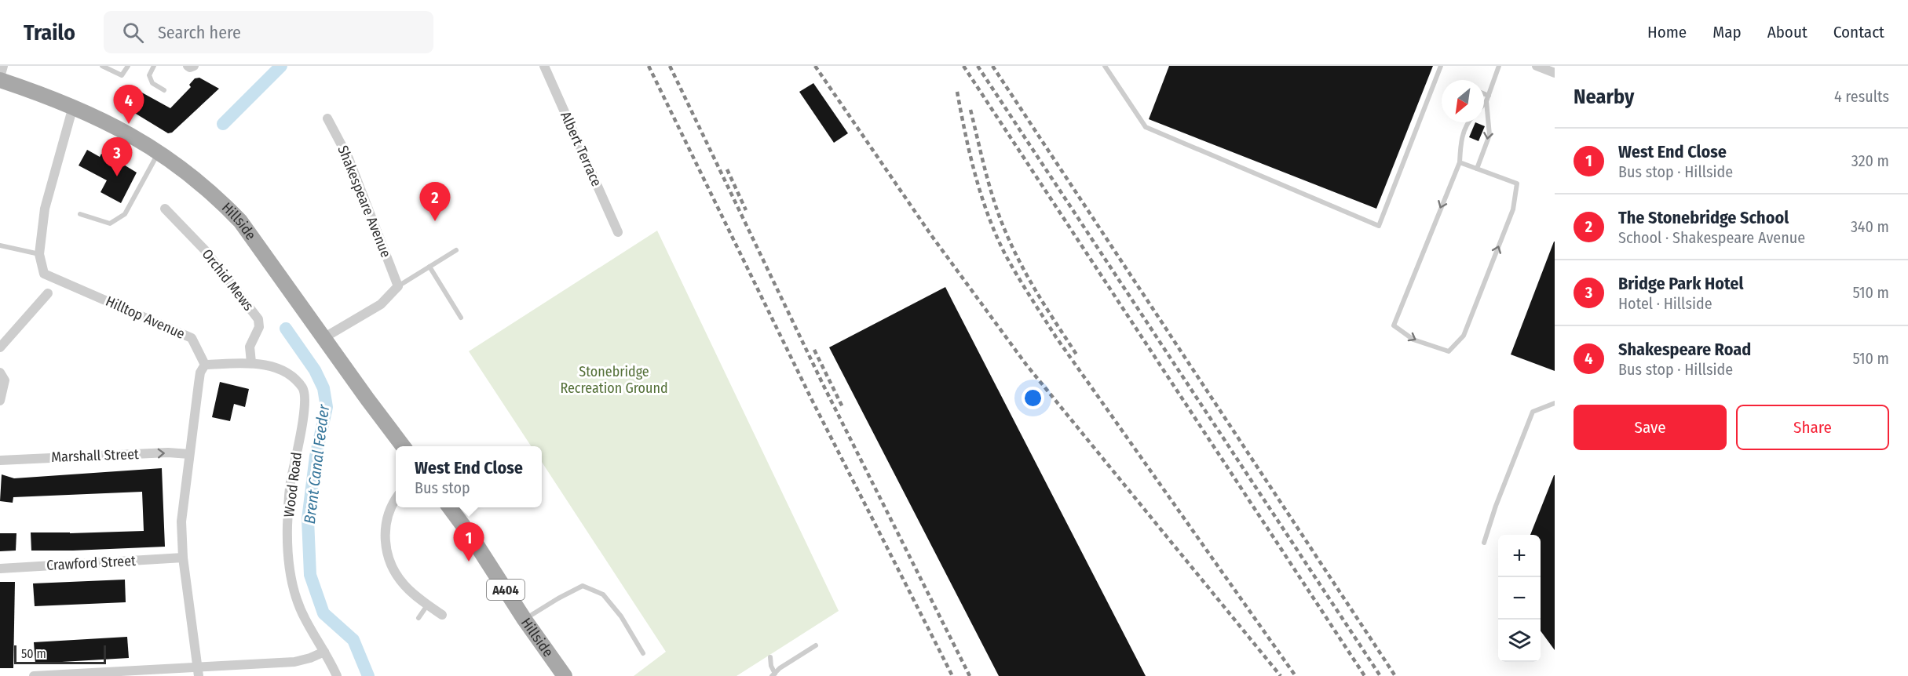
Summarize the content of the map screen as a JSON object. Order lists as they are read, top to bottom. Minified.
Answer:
{"streets":{"main road":["Hillside","A404"],"street":["Albert Terrace","Shakespeare Avenue","Orchid Mews","Hilltop Avenue","Marshall Street","Wood Road","Crawford Street"]},"crossings":[["Hillside","Hilltop Avenue"],["Orchid Mews","Wood Road"],["Hilltop Avenue","Wood Road"]],"one_way":["Marshall Street"],"water":["Brent Canal Feeder"],"parks":["Stonebridge Recreation Ground"],"scale_bar":"50 m","north":"bottom left","page":{"header":"Trailo","search":"Search here","nav":["Home","Map","About","Contact"],"heading":["Nearby","4 results"],"pins":["4","3","2","1"],"list":[{"mark":"1","name":"West End Close","note":"Bus stop · Hillside","value":"320 m"},{"mark":"2","name":"The Stonebridge School","note":"School · Shakespeare Avenue","value":"340 m"},{"mark":"3","name":"Bridge Park Hotel","note":"Hotel · Hillside","value":"510 m"},{"mark":"4","name":"Shakespeare Road","note":"Bus stop · Hillside","value":"510 m"}],"buttons":["Save","Share"],"popup":["West End Close","Bus stop"],"map_buttons":["+","−"],"scale":"50 m"}}
